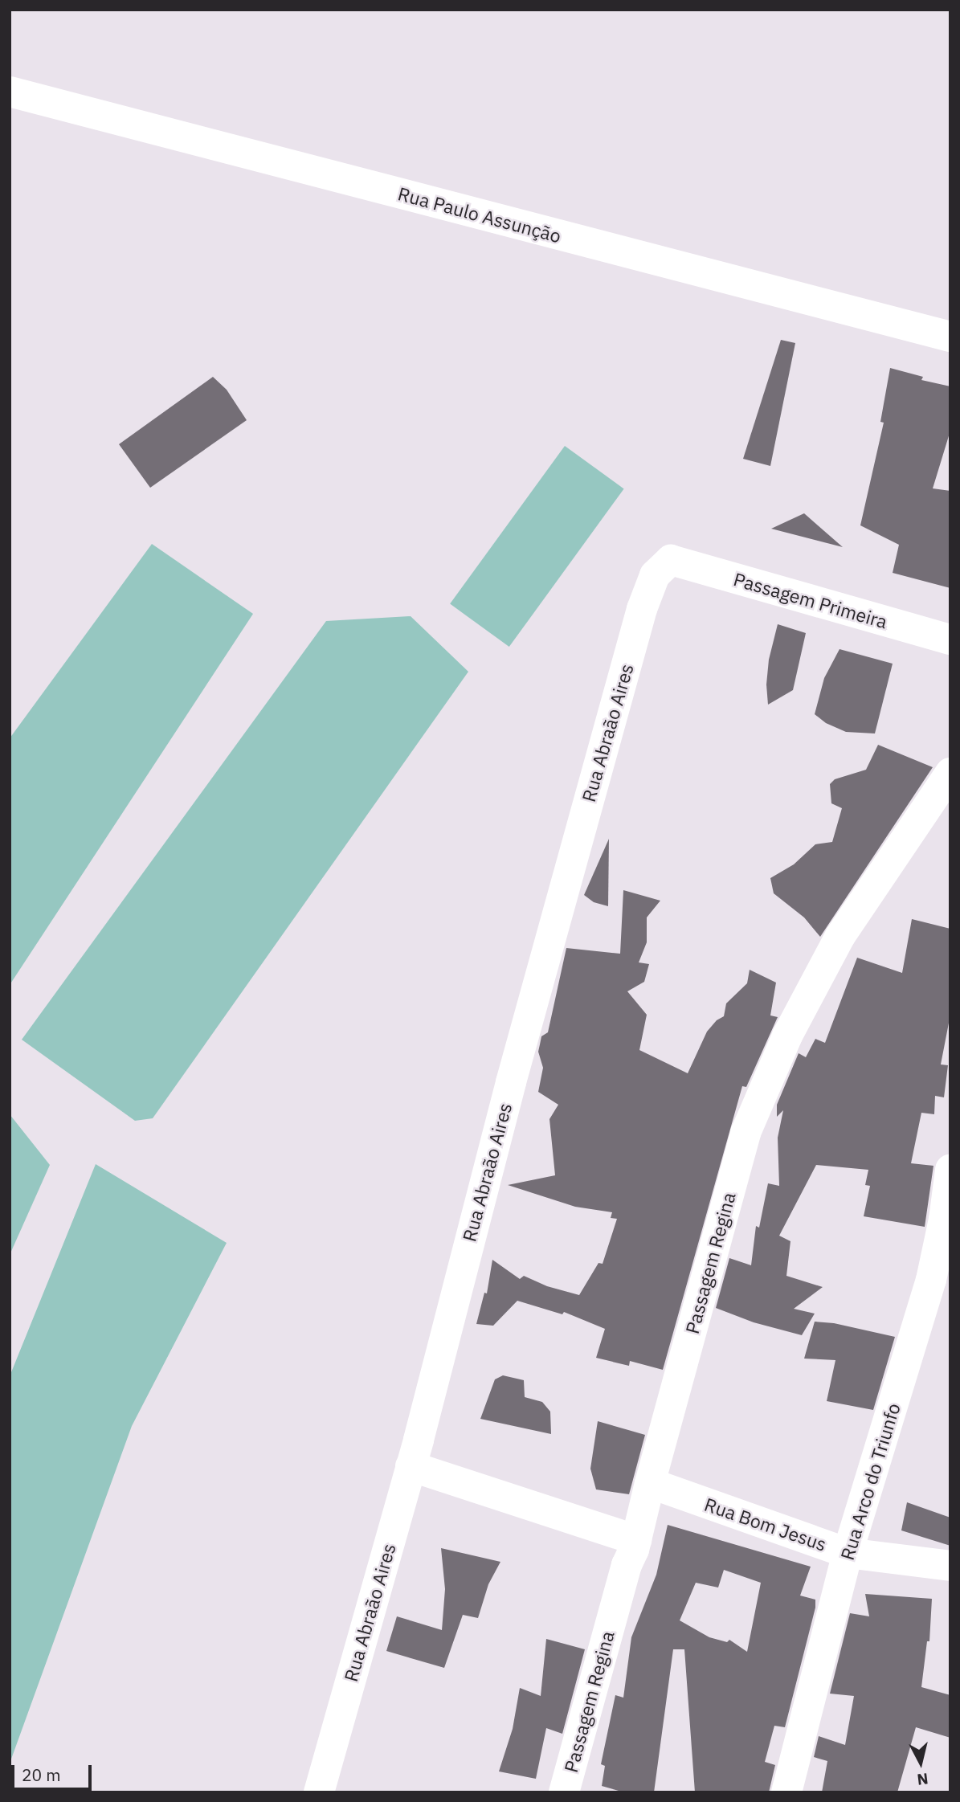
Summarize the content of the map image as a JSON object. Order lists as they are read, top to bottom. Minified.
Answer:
{"streets":{"street":["Rua Paulo Assunção","Passagem Primeira","Rua Abraão Aires","Passagem Regina","Rua Arco do Triunfo","Rua Bom Jesus"]},"crossings":[["Passagem Primeira","Rua Abraão Aires"],["Passagem Regina","Rua Bom Jesus"],["Rua Arco do Triunfo","Rua Bom Jesus"]],"scale_bar":"20 m","north":"bottom"}
